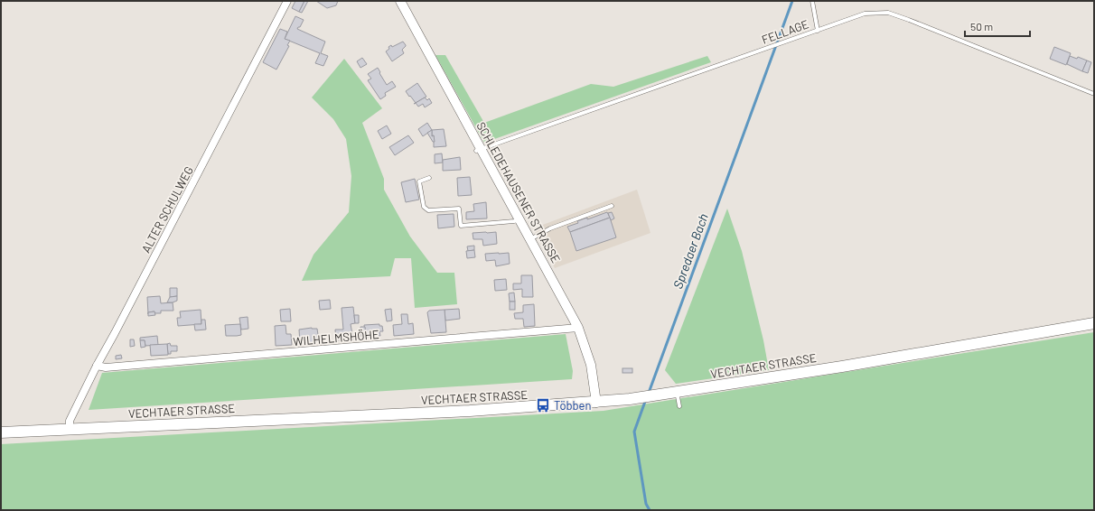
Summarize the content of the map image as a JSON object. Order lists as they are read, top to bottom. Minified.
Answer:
{"streets":{"main road":["VECHTAER STRASSE"],"street":["SCHLEDEHAUSENER STRASSE","ALTER SCHULWEG","WILHELMSHÖHE"],"lane":["FELLAGE"]},"crossings":[["FELLAGE","SCHLEDEHAUSENER STRASSE"],["SCHLEDEHAUSENER STRASSE","WILHELMSHÖHE"],["SCHLEDEHAUSENER STRASSE","VECHTAER STRASSE"],["ALTER SCHULWEG","WILHELMSHÖHE"],["ALTER SCHULWEG","VECHTAER STRASSE"]],"water":["Spredaer Bach"],"places":{"bus stop":["Többen"]},"scale_bar":"50 m"}
